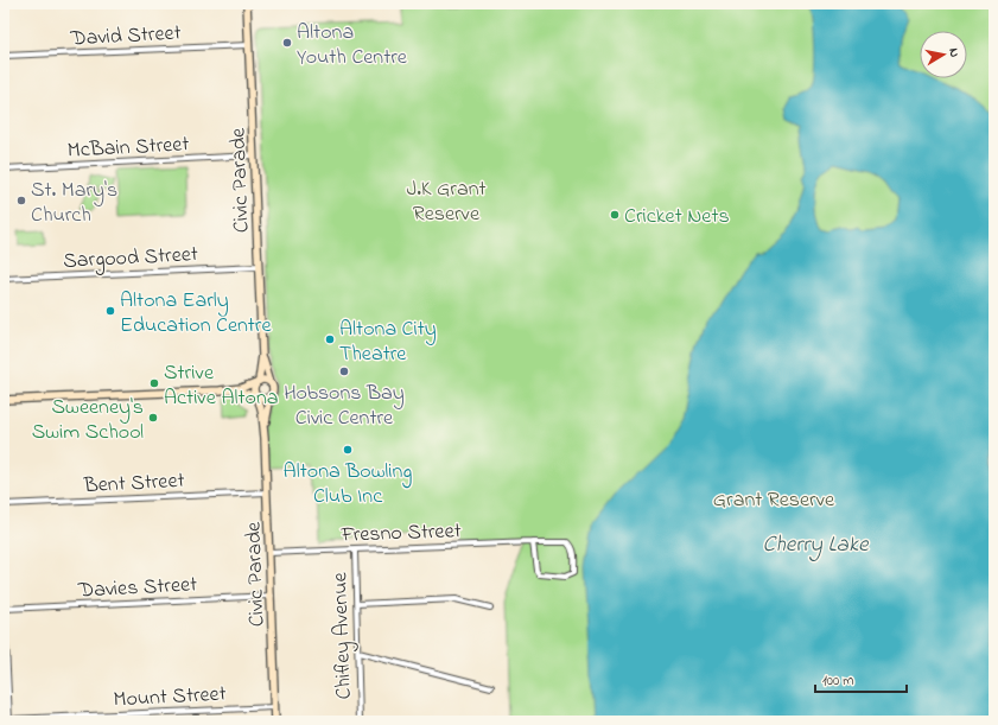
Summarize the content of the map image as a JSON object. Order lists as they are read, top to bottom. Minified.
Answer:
{"streets":{"street":["David Street","McBain Street","Civic Parade","Sargood Street","Bent Street","Fresno Street","Davies Street","Chifley Avenue","Mount Street"]},"crossings":[["David Street","Civic Parade"],["McBain Street","Civic Parade"],["Civic Parade","Sargood Street"],["Civic Parade","Bent Street"],["Civic Parade","Fresno Street"],["Civic Parade","Davies Street"],["Civic Parade","Mount Street"],["Fresno Street","Chifley Avenue"]],"water":["Cherry Lake"],"parks":["J.K Grant Reserve","Grant Reserve"],"places":["Altona Youth Centre","St. Mary's Church","Cricket Nets","Altona Early Education Centre","Altona City Theatre","Hobsons Bay Civic Centre","Strive Active Altona","Sweeney's Swim School","Altona Bowling Club Inc"],"scale_bar":"100 m","north":"right"}
